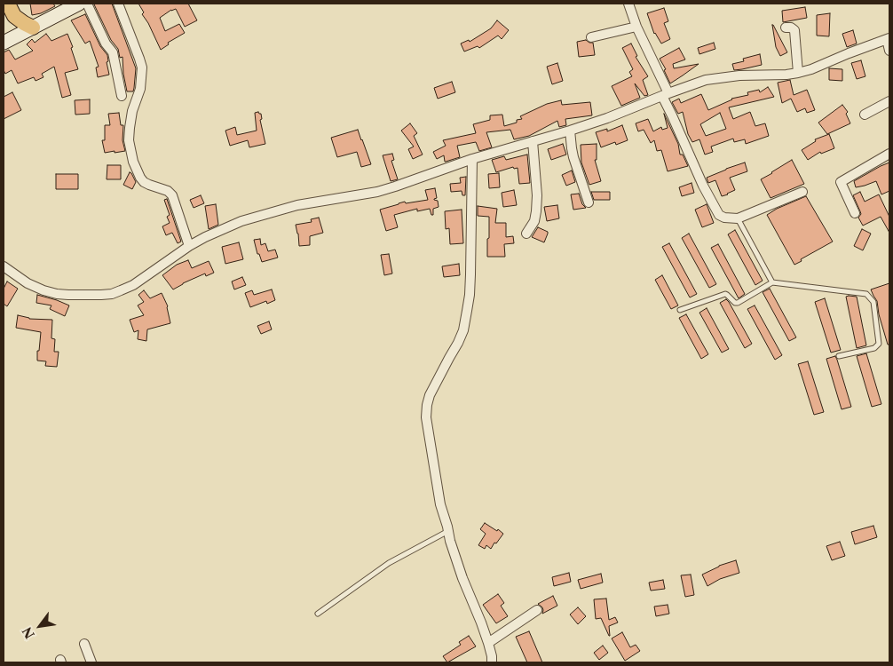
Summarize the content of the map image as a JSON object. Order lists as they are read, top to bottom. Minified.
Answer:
{"north":"bottom left"}
